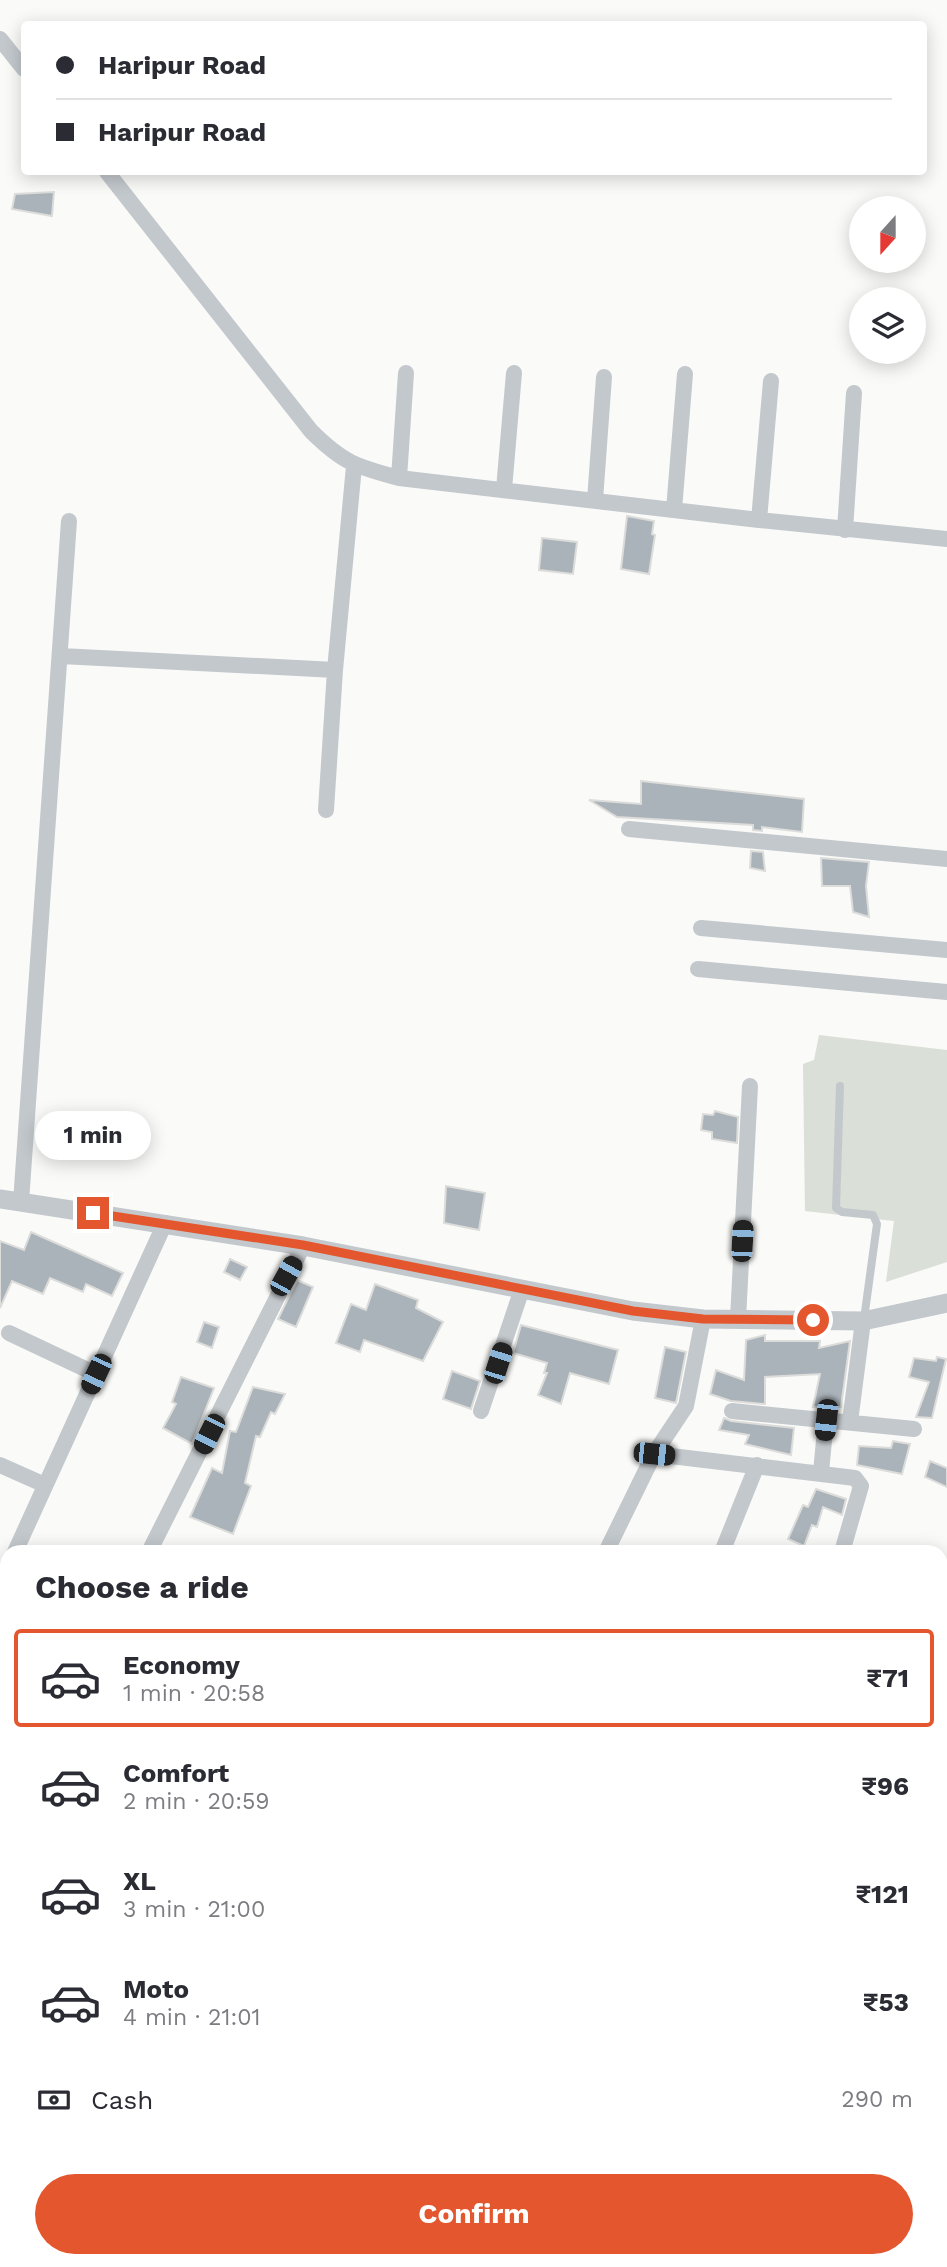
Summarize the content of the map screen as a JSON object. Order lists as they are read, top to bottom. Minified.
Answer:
{"north":"bottom","page":{"banner":["Haripur Road","Haripur Road"],"bubble":"1 min","heading":"Choose a ride","list":[{"name":"Economy","note":"1 min · 20:58","value":"₹71"},{"name":"Comfort","note":"2 min · 20:59","value":"₹96"},{"name":"XL","note":"3 min · 21:00","value":"₹121"},{"name":"Moto","note":"4 min · 21:01","value":"₹53"}],"pay":["Cash","290 m"],"buttons":"Confirm"}}
